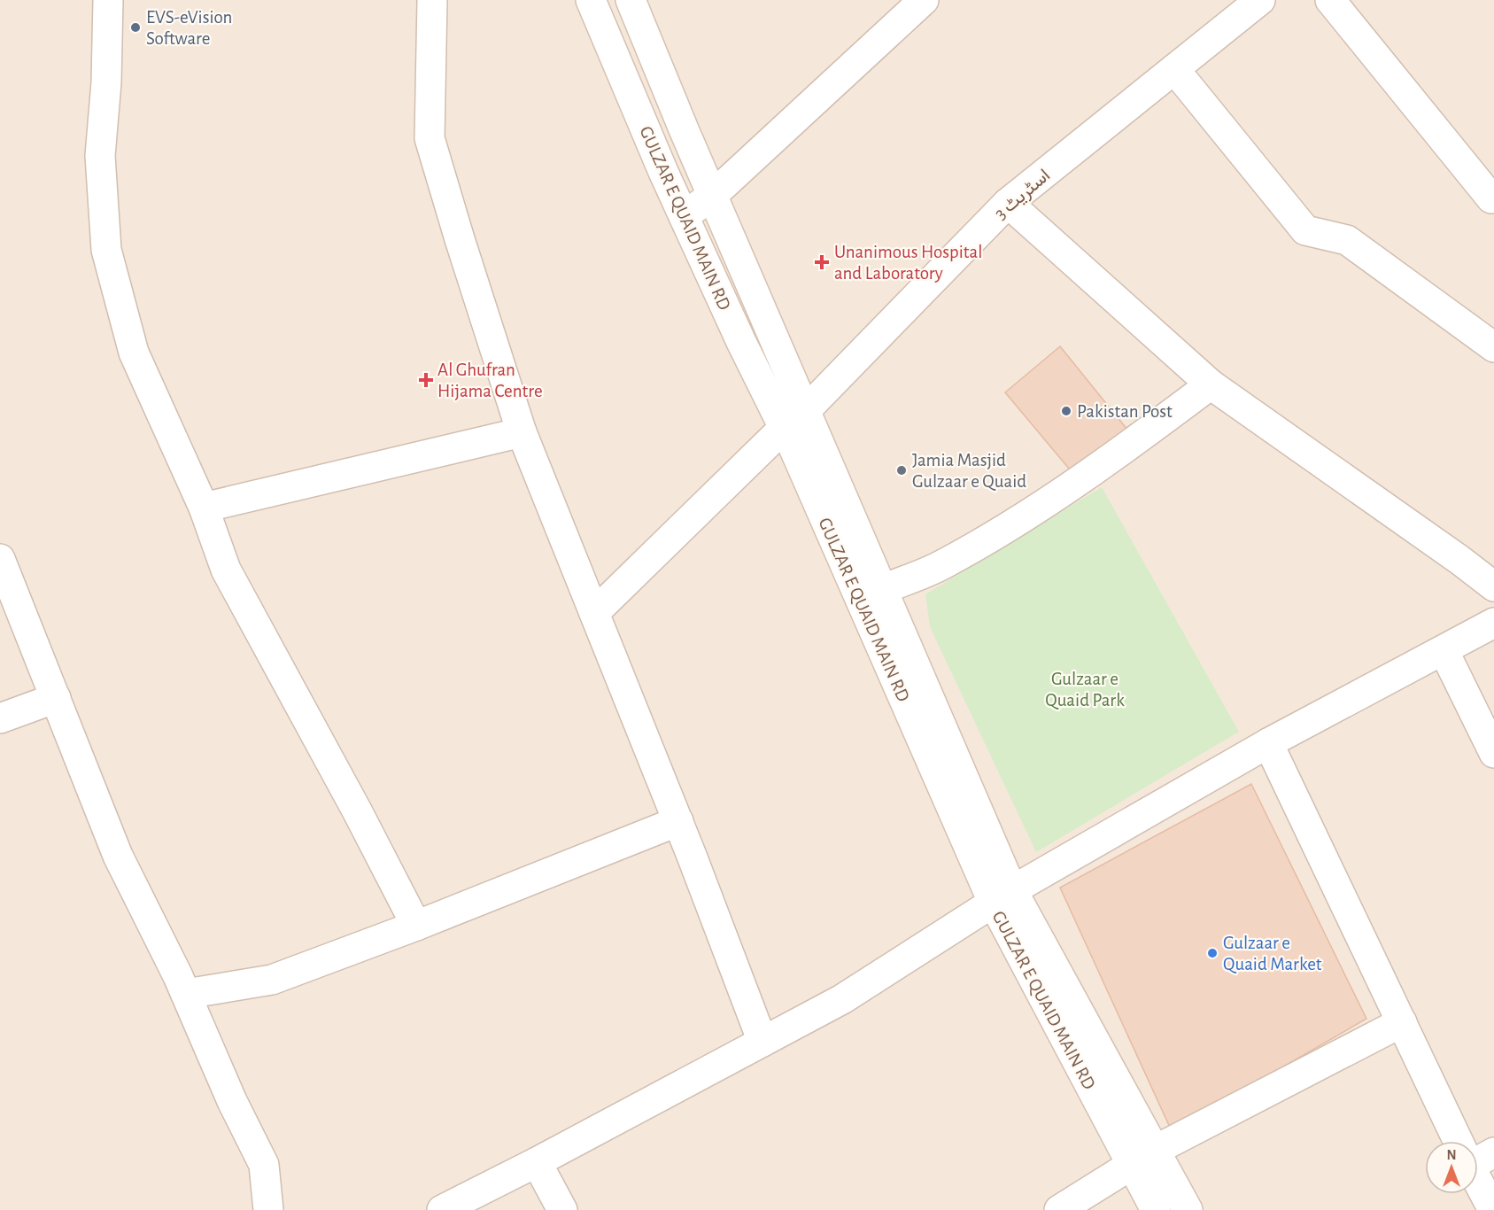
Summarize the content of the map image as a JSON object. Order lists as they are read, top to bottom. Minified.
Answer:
{"streets":{"street":["اسٹریٹ 3","GULZAR E QUAID MAIN RD"]},"crossings":[["اسٹریٹ 3","GULZAR E QUAID MAIN RD"]],"parks":["Gulzaar e Quaid Park"],"places":{"other":["EVS-eVision Software","Pakistan Post","Jamia Masjid Gulzaar e Quaid","Gulzaar e Quaid Market"],"health":["Unanimous Hospital and Laboratory","Al Ghufran Hijama Centre"]},"north":"top"}
